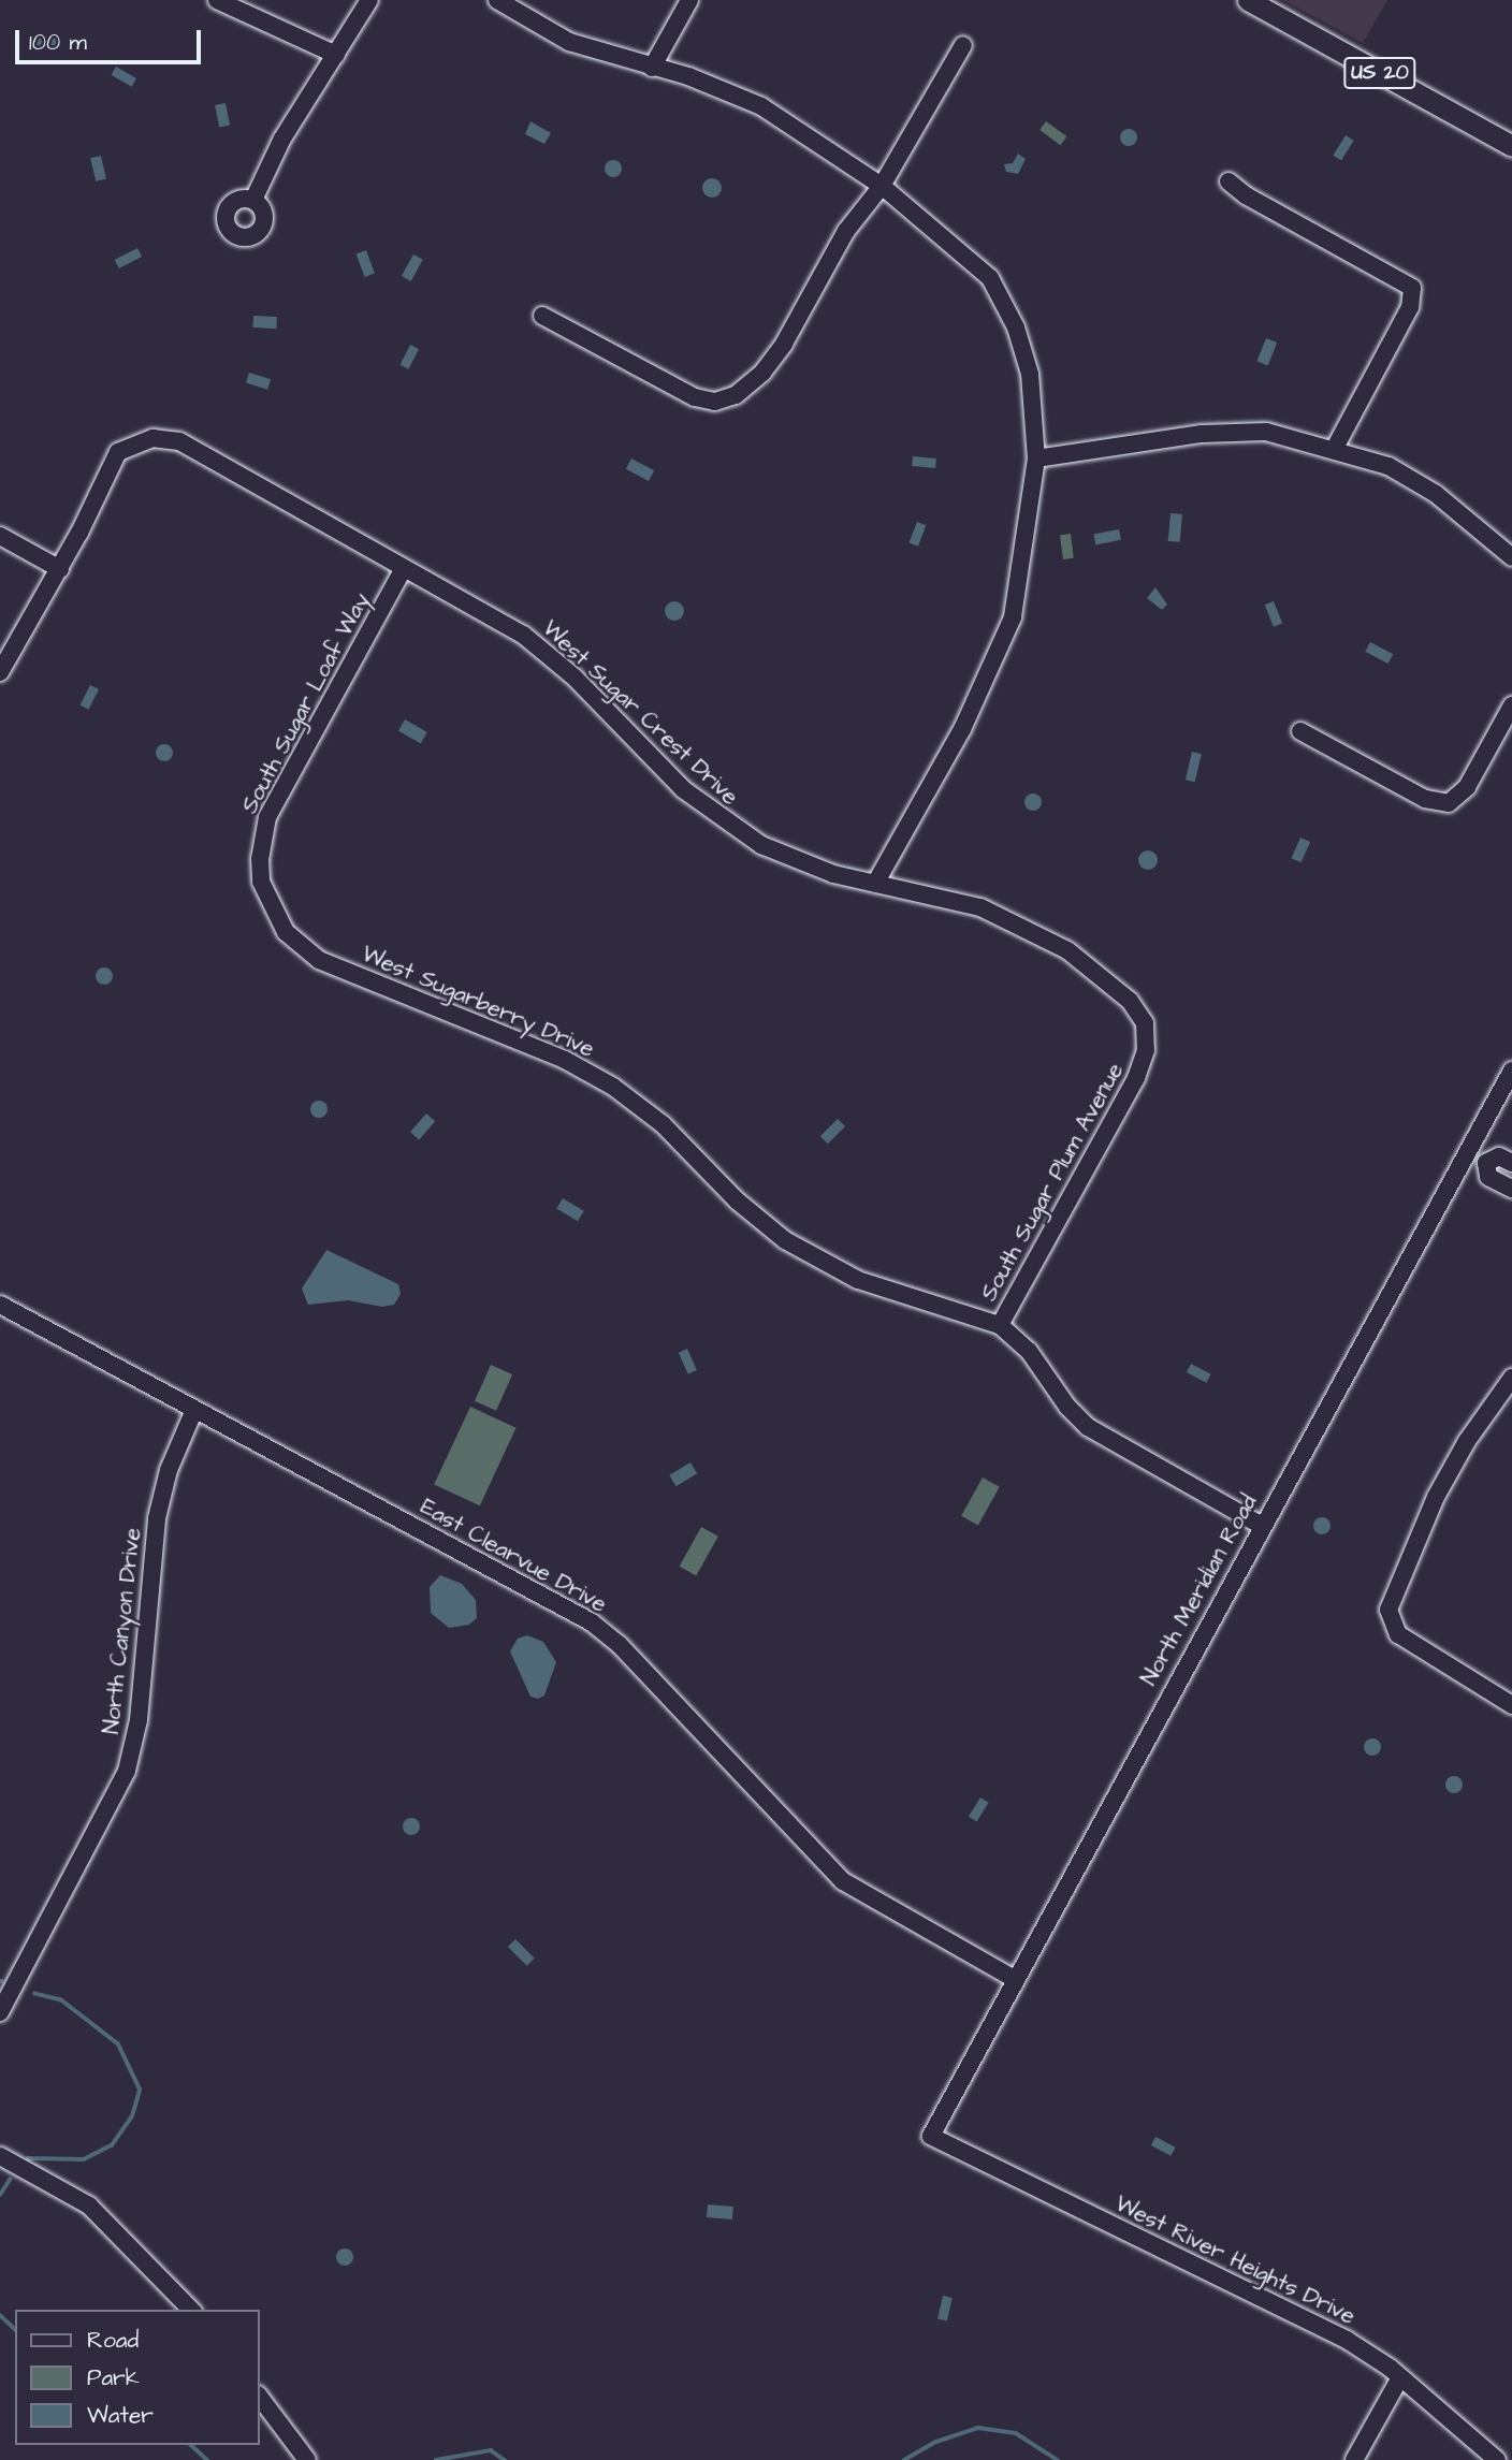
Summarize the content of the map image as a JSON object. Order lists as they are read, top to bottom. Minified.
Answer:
{"streets":{"main road":["US 20"],"street":["South Sugar Loaf Way","West Sugar Crest Drive","West Sugarberry Drive","South Sugar Plum Avenue","East Clearvue Drive","North Meridian Road","North Canyon Drive","West River Heights Drive"]},"crossings":[["South Sugar Loaf Way","West Sugar Crest Drive"],["South Sugar Loaf Way","West Sugarberry Drive"],["West Sugar Crest Drive","South Sugar Plum Avenue"],["West Sugarberry Drive","South Sugar Plum Avenue"],["West Sugarberry Drive","North Meridian Road"],["East Clearvue Drive","North Meridian Road"],["East Clearvue Drive","North Canyon Drive"],["North Meridian Road","West River Heights Drive"]],"legend":["Road","Park","Water"],"scale_bar":"100 m"}
